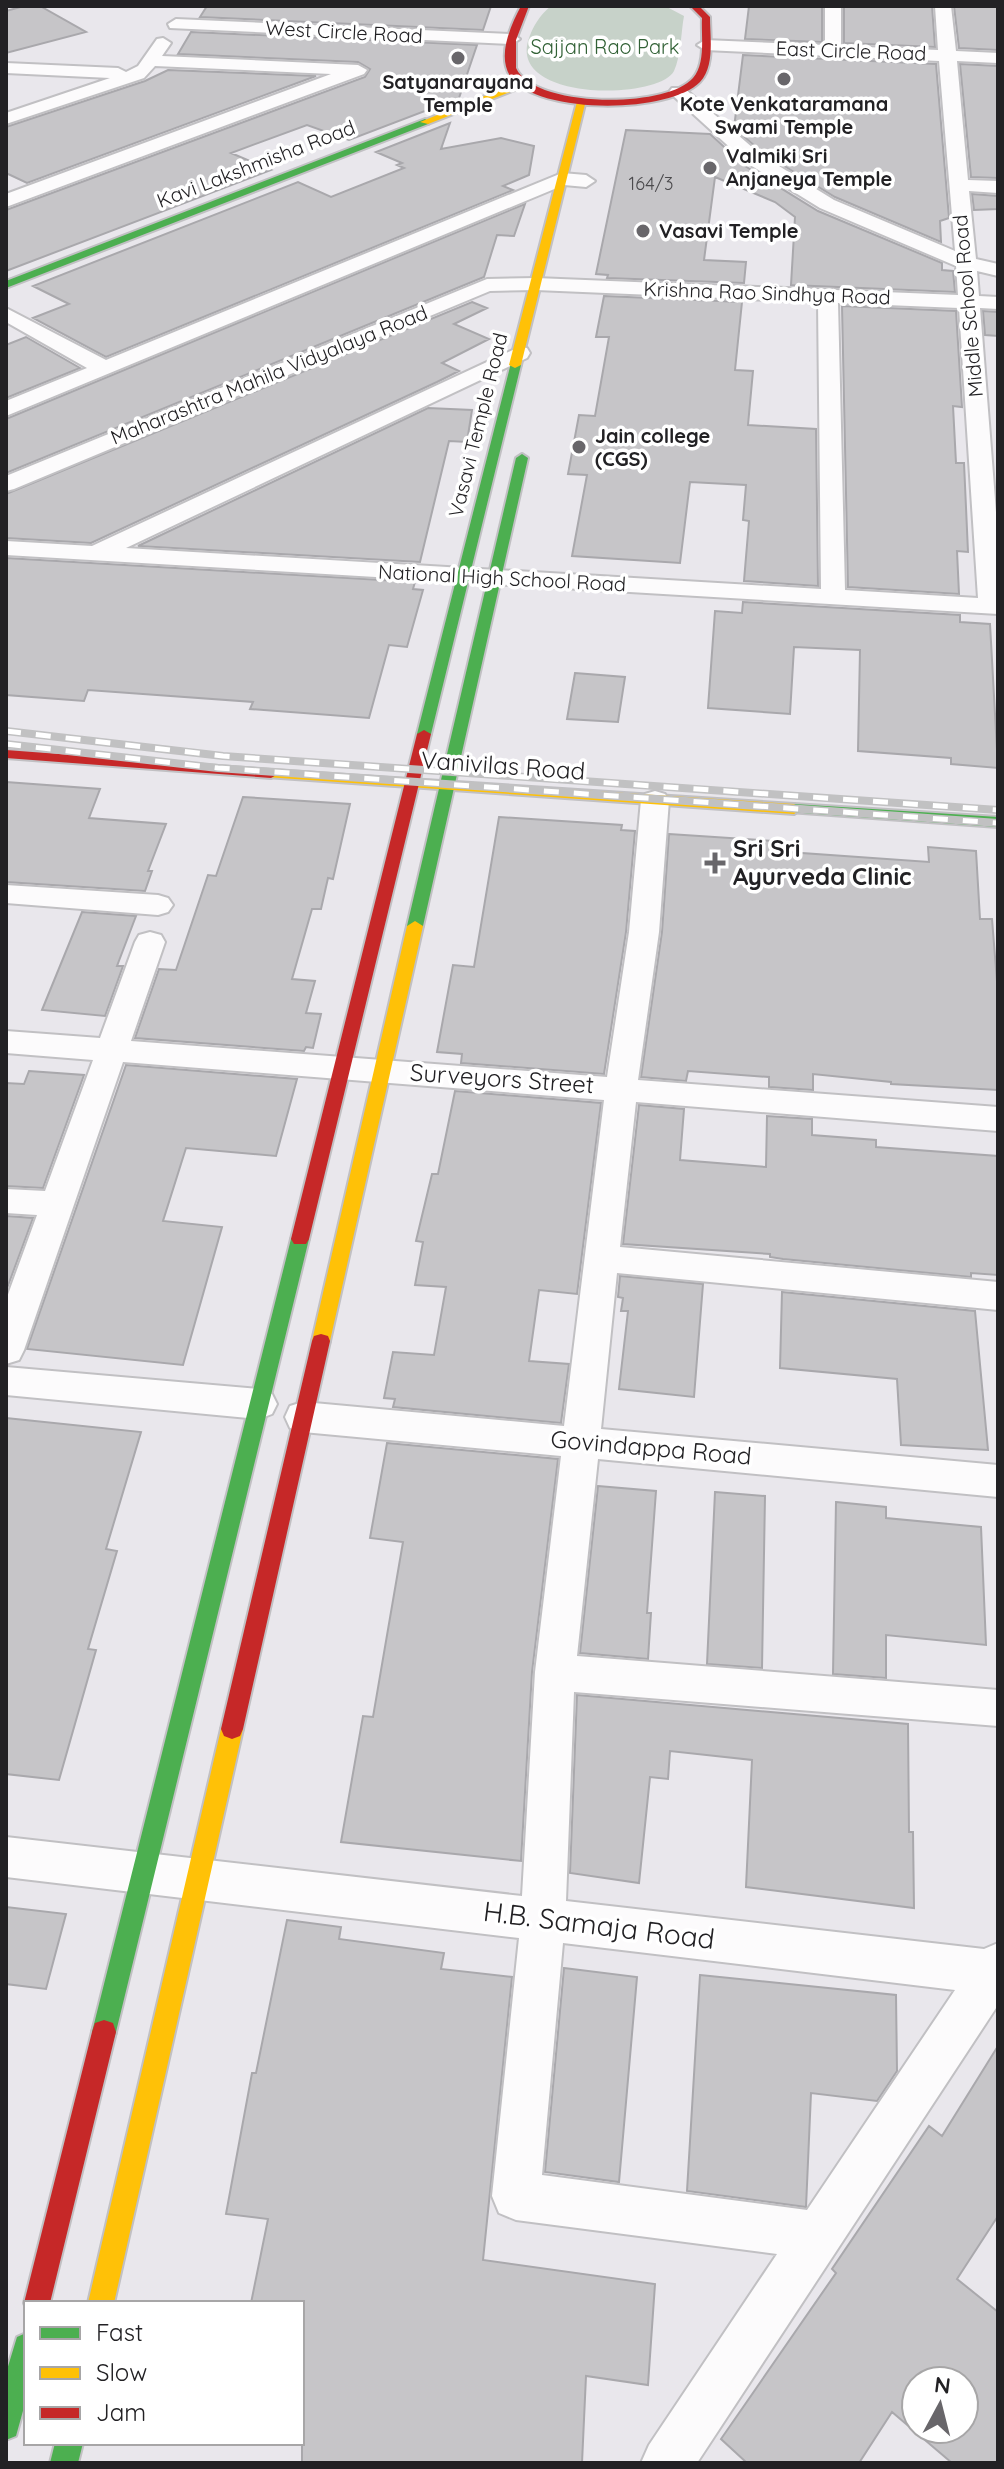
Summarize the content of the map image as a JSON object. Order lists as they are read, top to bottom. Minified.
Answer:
{"streets":{"main road":["Kavi Lakshmisha Road","Vasavi Temple Road","Vanivilas Road"],"street":["West Circle Road","East Circle Road","Krishna Rao Sindhya Road","Middle School Road","Maharashtra Mahila Vidyalaya Road","National High School Road","Surveyors Street","Govindappa Road","H.B. Samaja Road"]},"crossings":[["East Circle Road","Middle School Road"],["Krishna Rao Sindhya Road","Middle School Road"],["Krishna Rao Sindhya Road","Maharashtra Mahila Vidyalaya Road"],["Krishna Rao Sindhya Road","Vasavi Temple Road"],["Middle School Road","National High School Road"],["Maharashtra Mahila Vidyalaya Road","Vasavi Temple Road"],["Vasavi Temple Road","National High School Road"],["Vasavi Temple Road","Vanivilas Road"],["Vasavi Temple Road","Surveyors Street"],["Vasavi Temple Road","Govindappa Road"],["Vasavi Temple Road","H.B. Samaja Road"]],"parks":["Sajjan Rao Park"],"places":{"other":["Satyanarayana Temple","Kote Venkataramana Swami Temple","Valmiki Sri Anjaneya Temple","Vasavi Temple","Jain college (CGS)"],"health":["Sri Sri Ayurveda Clinic"]},"house_numbers":["164/3"],"legend":["Fast","Slow","Jam"],"north":"top"}
